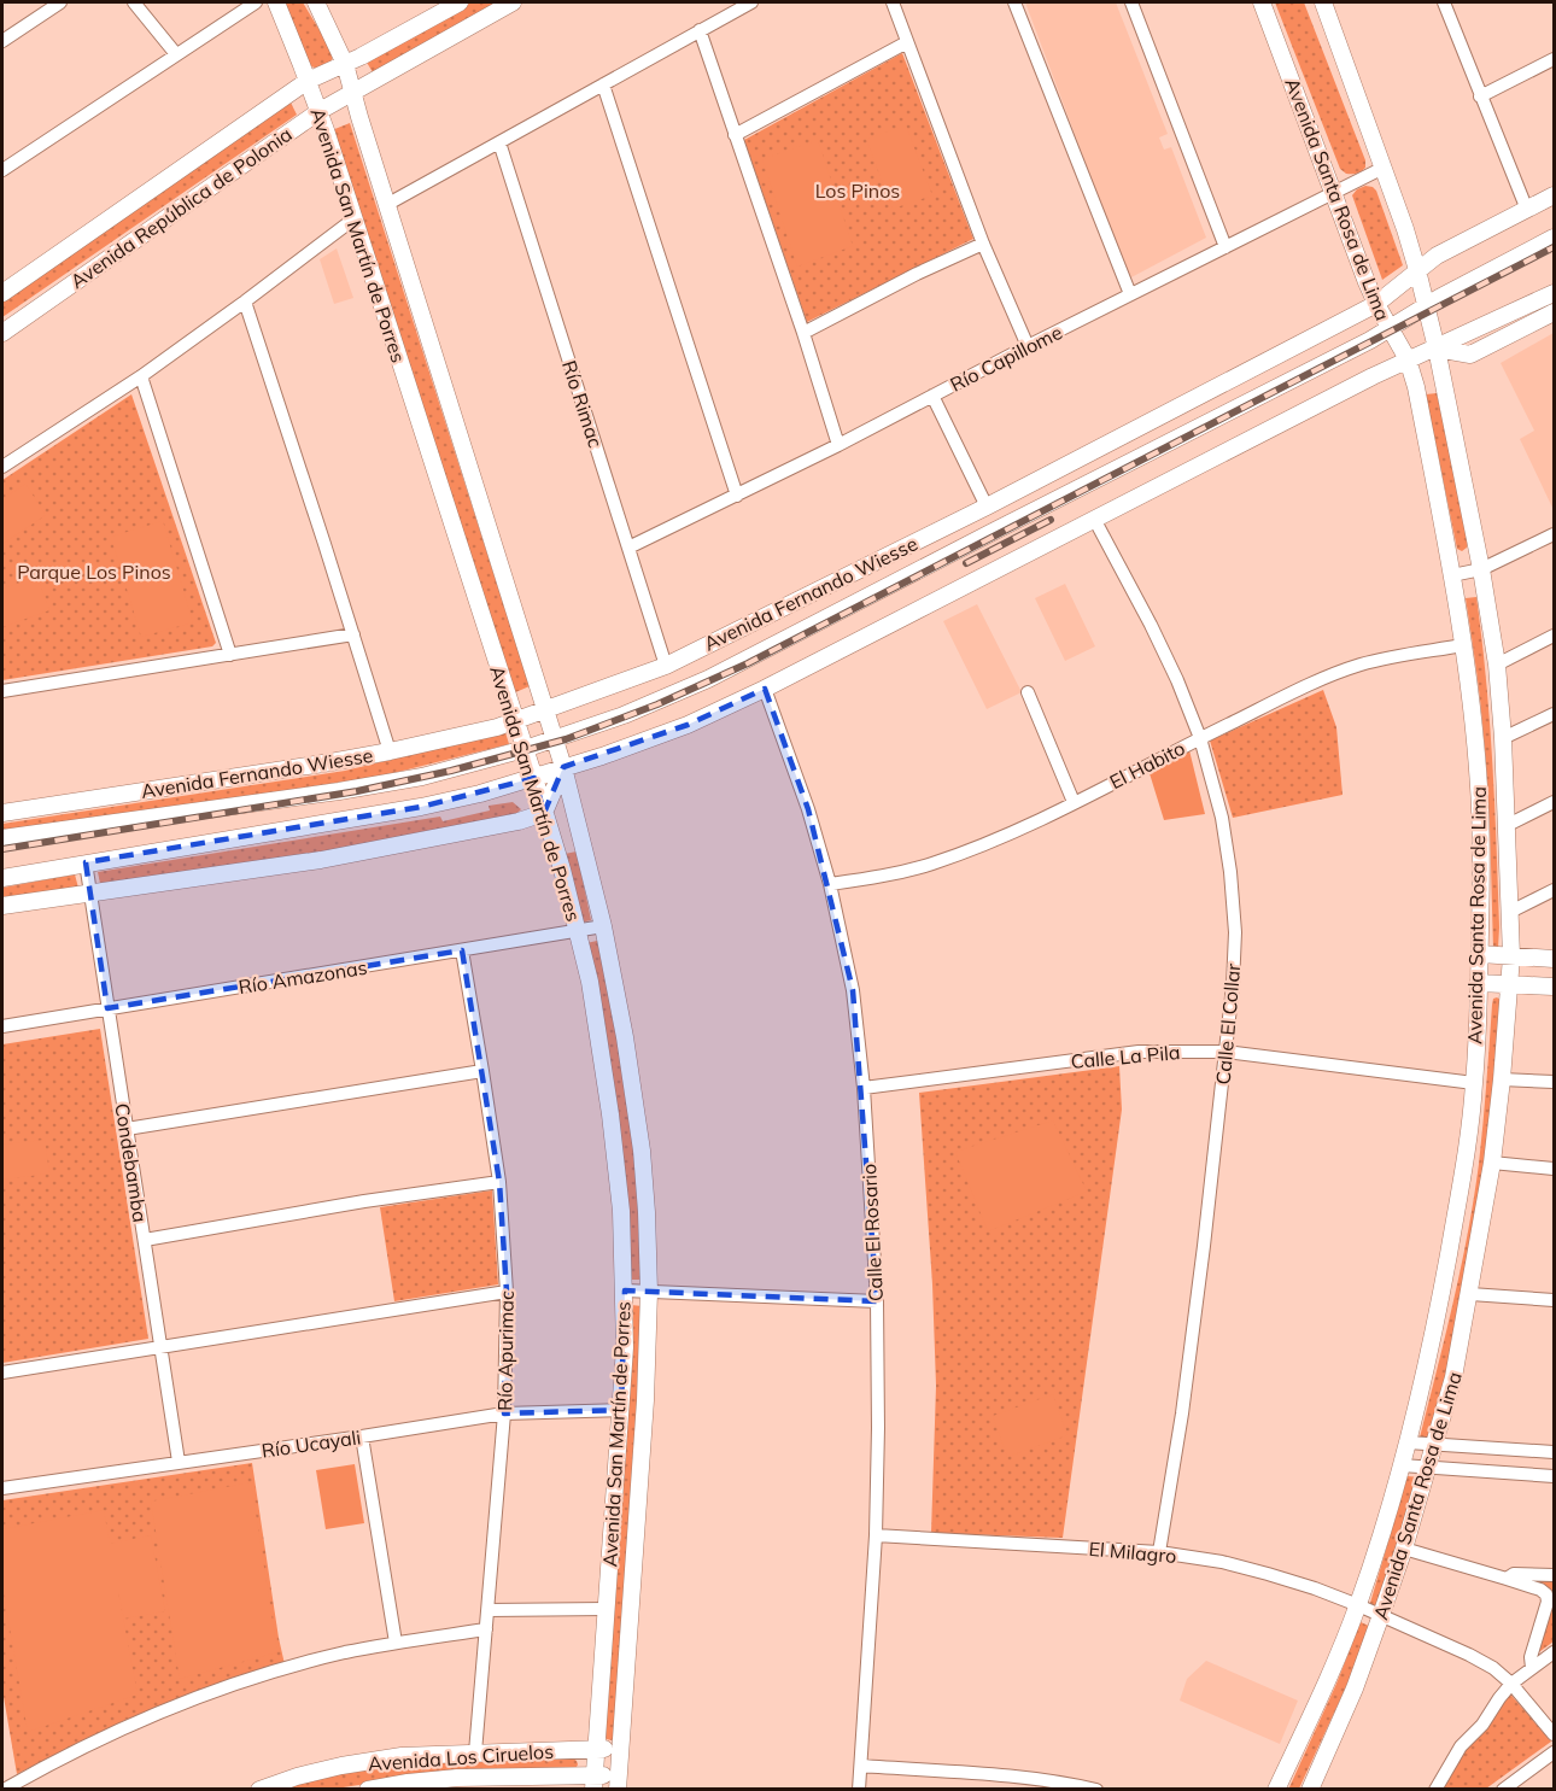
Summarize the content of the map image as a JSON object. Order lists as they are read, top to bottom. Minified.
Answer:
{"streets":{"main road":["Avenida Santa Rosa de Lima","Avenida República de Polonia","Avenida San Martín de Porres","Avenida Fernando Wiesse","Avenida Los Ciruelos"],"street":["Río Capillome","Río Rimac","El Habito","Río Amazonas","Calle El Collar","Calle La Pila","Condebamba","Calle El Rosario","Río Apurimac","Río Ucayali","El Milagro"]},"crossings":[["Avenida Santa Rosa de Lima","Río Capillome"],["Avenida Santa Rosa de Lima","Avenida Fernando Wiesse"],["Avenida Santa Rosa de Lima","El Habito"],["Avenida Santa Rosa de Lima","Calle La Pila"],["Avenida Santa Rosa de Lima","El Milagro"],["Avenida República de Polonia","Avenida San Martín de Porres"],["Avenida San Martín de Porres","Avenida Fernando Wiesse"],["Avenida San Martín de Porres","Río Amazonas"],["Avenida San Martín de Porres","Río Ucayali"],["Avenida San Martín de Porres","Avenida Los Ciruelos"],["Río Capillome","Río Rimac"],["Río Rimac","Avenida Fernando Wiesse"],["El Habito","Calle El Collar"],["El Habito","Calle El Rosario"],["Río Amazonas","Condebamba"],["Río Amazonas","Río Apurimac"],["Calle El Collar","Calle La Pila"],["Calle El Collar","El Milagro"],["Calle La Pila","Calle El Rosario"],["Condebamba","Río Ucayali"],["Calle El Rosario","El Milagro"],["Río Apurimac","Río Ucayali"],["Río Apurimac","Avenida Los Ciruelos"]],"parks":["Los Pinos","Parque Los Pinos"]}
